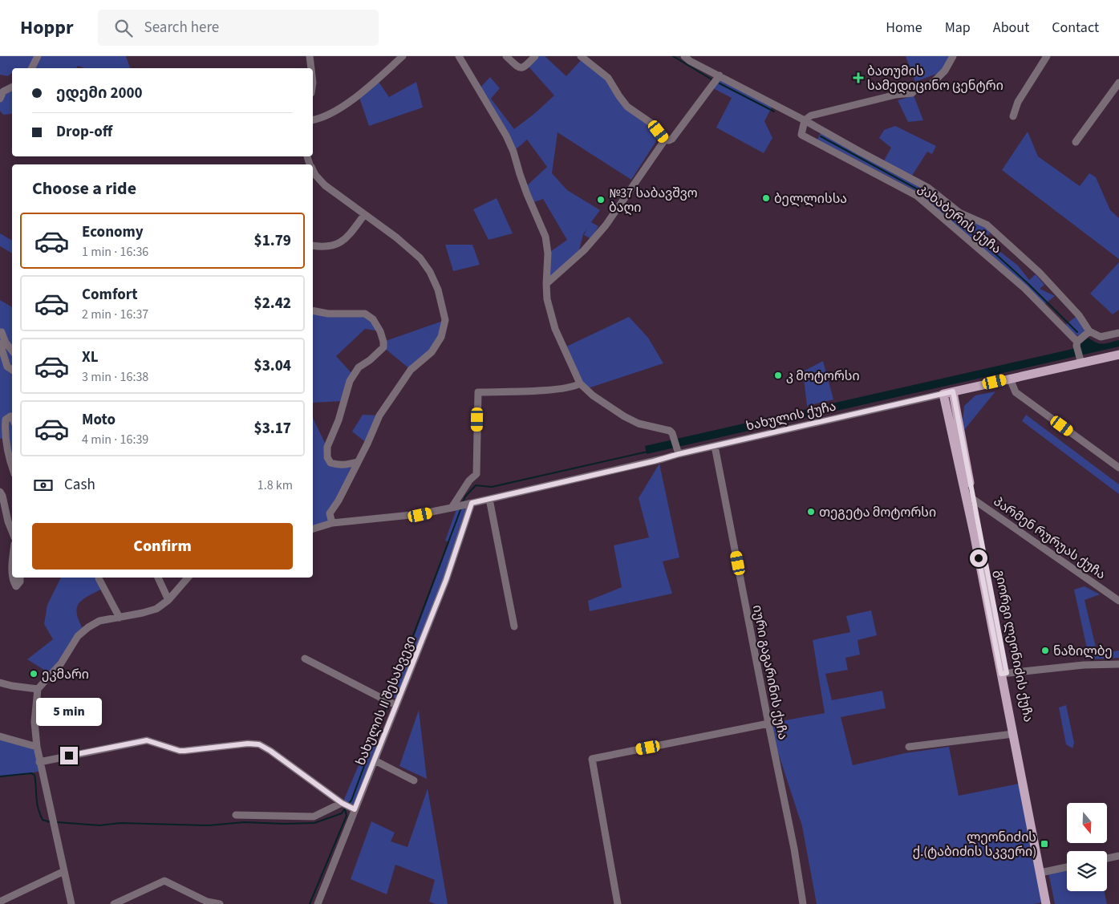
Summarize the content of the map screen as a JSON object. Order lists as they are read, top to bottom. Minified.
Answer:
{"streets":{"main road":["ხახულის ქუჩა","გიორგი ლეონიძის ქუჩა"],"street":["კახაბერის ქუჩა","პარმენ რურუას ქუჩა","იური გაგარინის ქუჩა","ხახულის II შესახვევი"]},"crossings":[["ხახულის ქუჩა","გიორგი ლეონიძის ქუჩა"],["ხახულის ქუჩა","იური გაგარინის ქუჩა"],["ხახულის ქუჩა","ხახულის II შესახვევი"],["პარმენ რურუას ქუჩა","გიორგი ლეონიძის ქუჩა"]],"places":{"health":["ბათუმის სამედიცინო ცენტრი"],"other":["ბელლისსა","№37 საბავშვო ბაღი","კ მოტორსი","თეგეტა მოტორსი","ნაზილბე","ეკმარი"],"transit":["ლეონიძის ქ.(ტაბიძის სკვერი)"]},"north":"bottom","page":{"header":"Hoppr","search":"Search here","nav":["Home","Map","About","Contact"],"banner":["ედემი 2000","Drop-off"],"heading":"Choose a ride","list":[{"name":"Economy","note":"1 min · 16:36","value":"$1.79"},{"name":"Comfort","note":"2 min · 16:37","value":"$2.42"},{"name":"XL","note":"3 min · 16:38","value":"$3.04"},{"name":"Moto","note":"4 min · 16:39","value":"$3.17"}],"pay":["Cash","1.8 km"],"buttons":"Confirm","bubble":"5 min"}}
